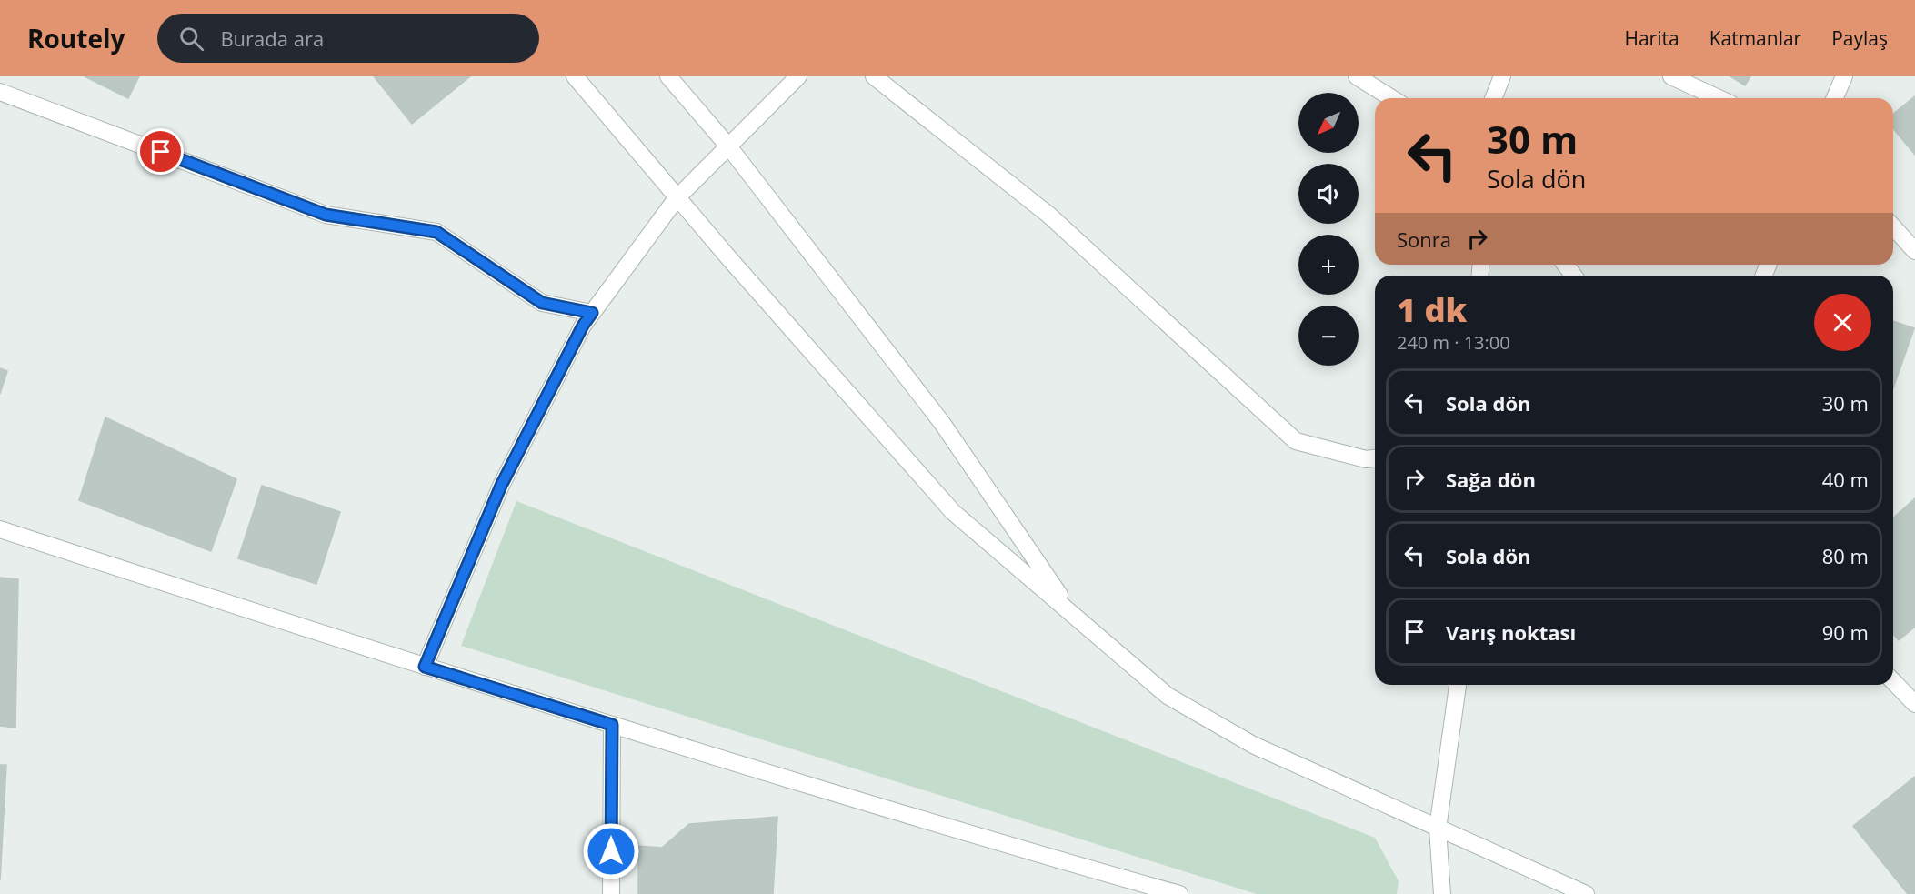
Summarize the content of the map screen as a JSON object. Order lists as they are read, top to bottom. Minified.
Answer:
{"north":"bottom left","page":{"header":"Routely","search":"Burada ara","nav":["Harita","Katmanlar","Paylaş"],"map_buttons":["+","−"],"turn":["30 m","Sola dön"],"then":"Sonra","heading":["1 dk","240 m · 13:00"],"list":[{"name":"Sola dön","value":"30 m"},{"name":"Sağa dön","value":"40 m"},{"name":"Sola dön","value":"80 m"},{"name":"Varış noktası","value":"90 m"}]}}
